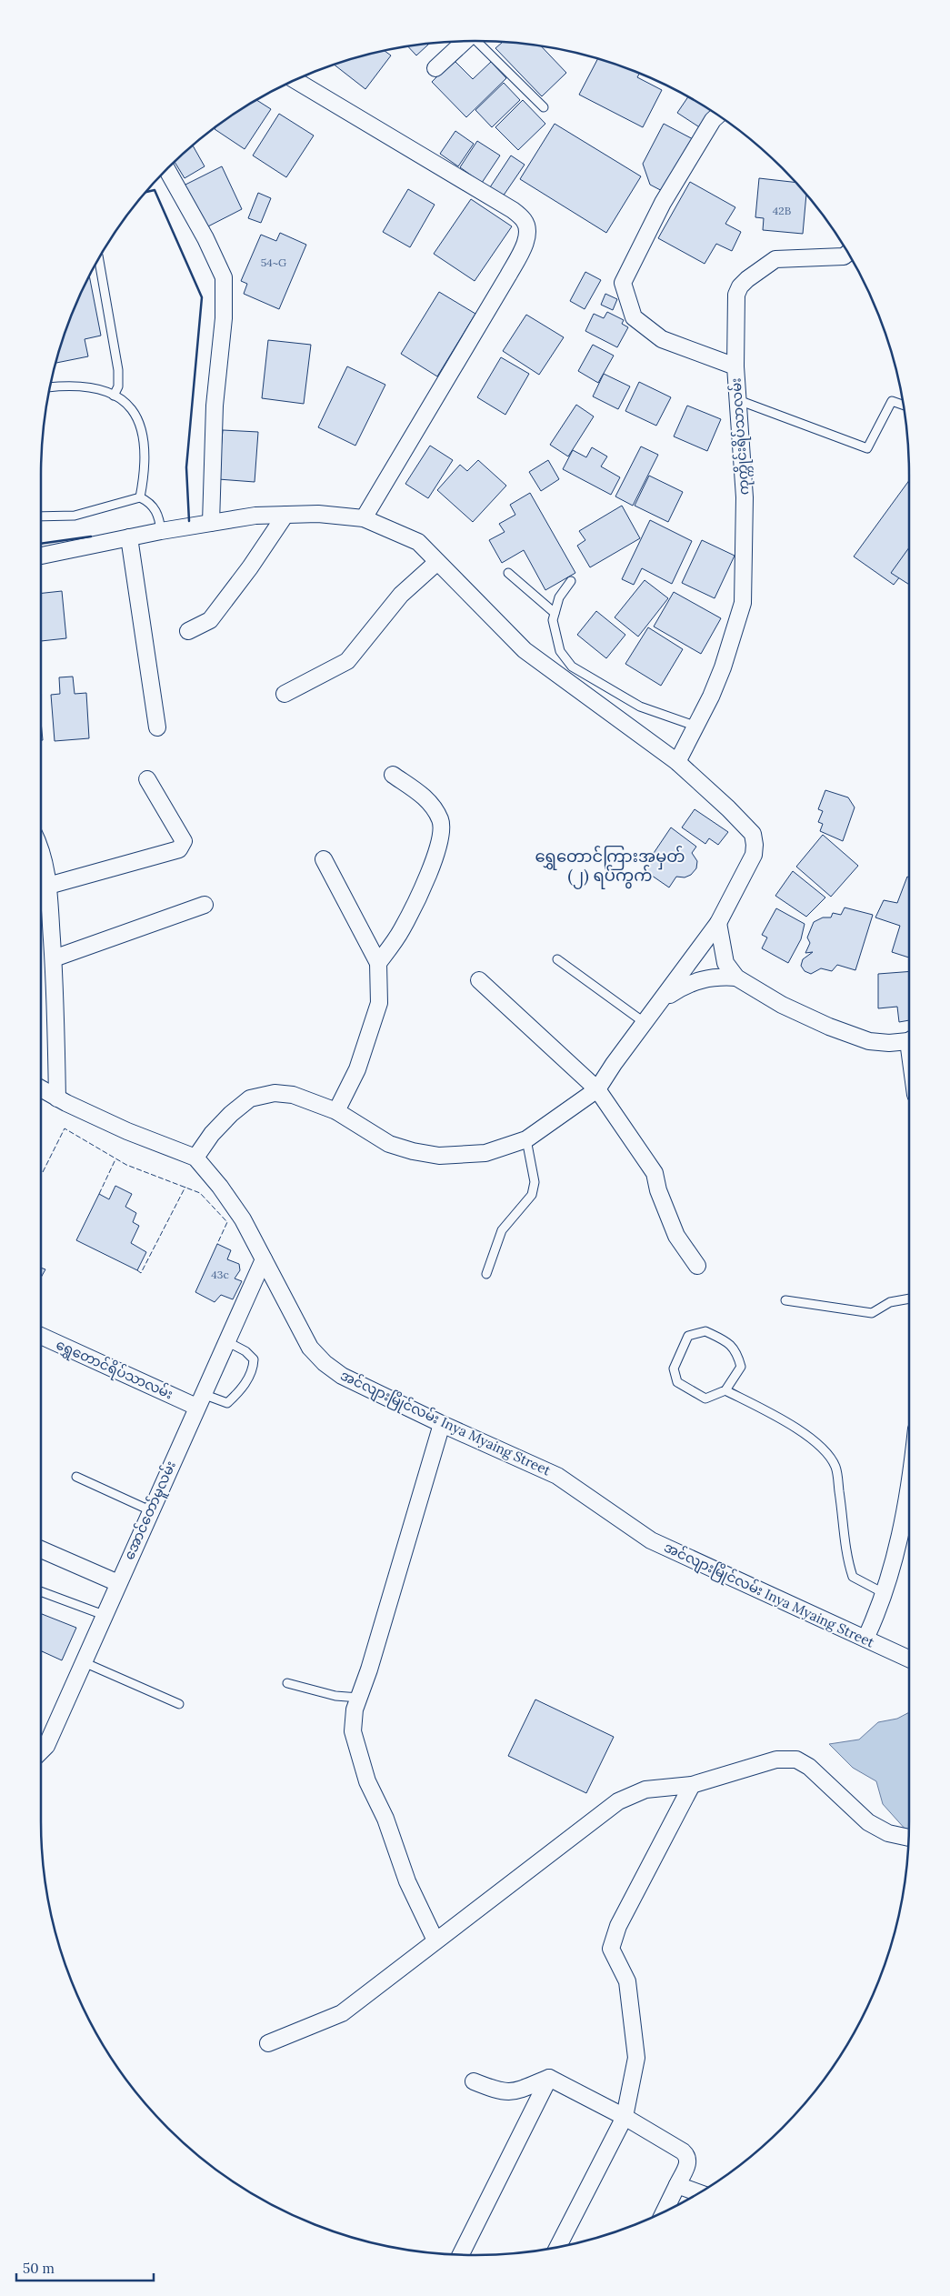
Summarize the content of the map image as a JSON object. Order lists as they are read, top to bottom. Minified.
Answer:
{"streets":{"street":["ကုက္ကိုင်းရိပ်သာလမ်း","ရွှေတောင်ရိပ်သာလမ်း","အင်လျားမြိုင်လမ်း Inya Myaing Street","အောင်တော်မူလမ်း"]},"crossings":[["ရွှေတောင်ရိပ်သာလမ်း","အောင်တော်မူလမ်း"],["အင်လျားမြိုင်လမ်း Inya Myaing Street","အောင်တော်မူလမ်း"]],"districts":["ရွှေတောင်ကြားအမှတ် (၂) ရပ်ကွက်"],"house_numbers":["42B","54~G","43c"],"scale_bar":"50 m"}
